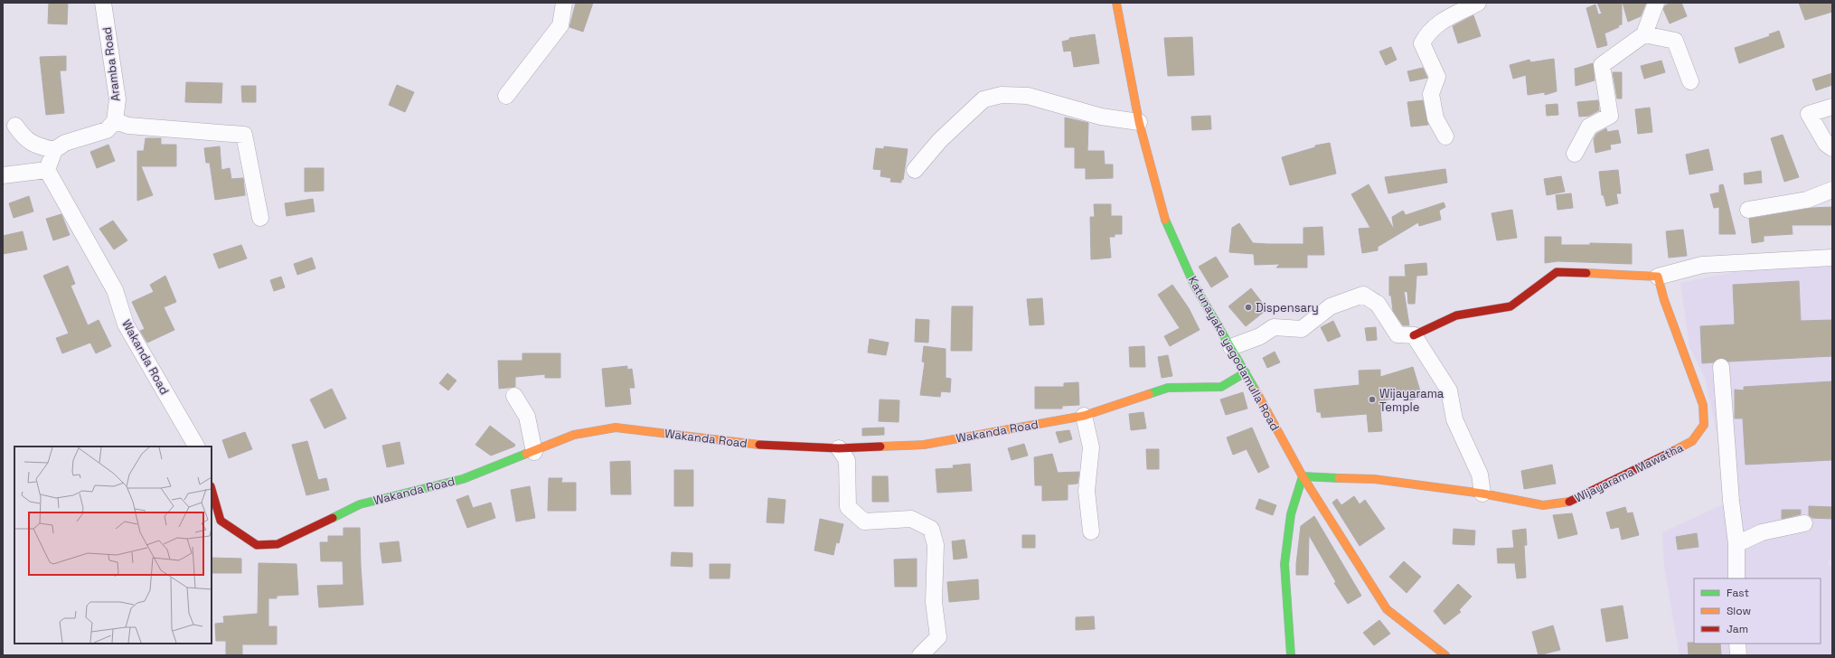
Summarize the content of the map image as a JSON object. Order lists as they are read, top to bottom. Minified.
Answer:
{"streets":{"street":["Aramba Road","Katunayake yagodamulla Road","Wakanda Road","Wijayarama Mawatha"]},"crossings":[["Katunayake yagodamulla Road","Wakanda Road"],["Katunayake yagodamulla Road","Wijayarama Mawatha"]],"places":["Dispensary","Wijayarama Temple"],"legend":["Fast","Slow","Jam"]}
